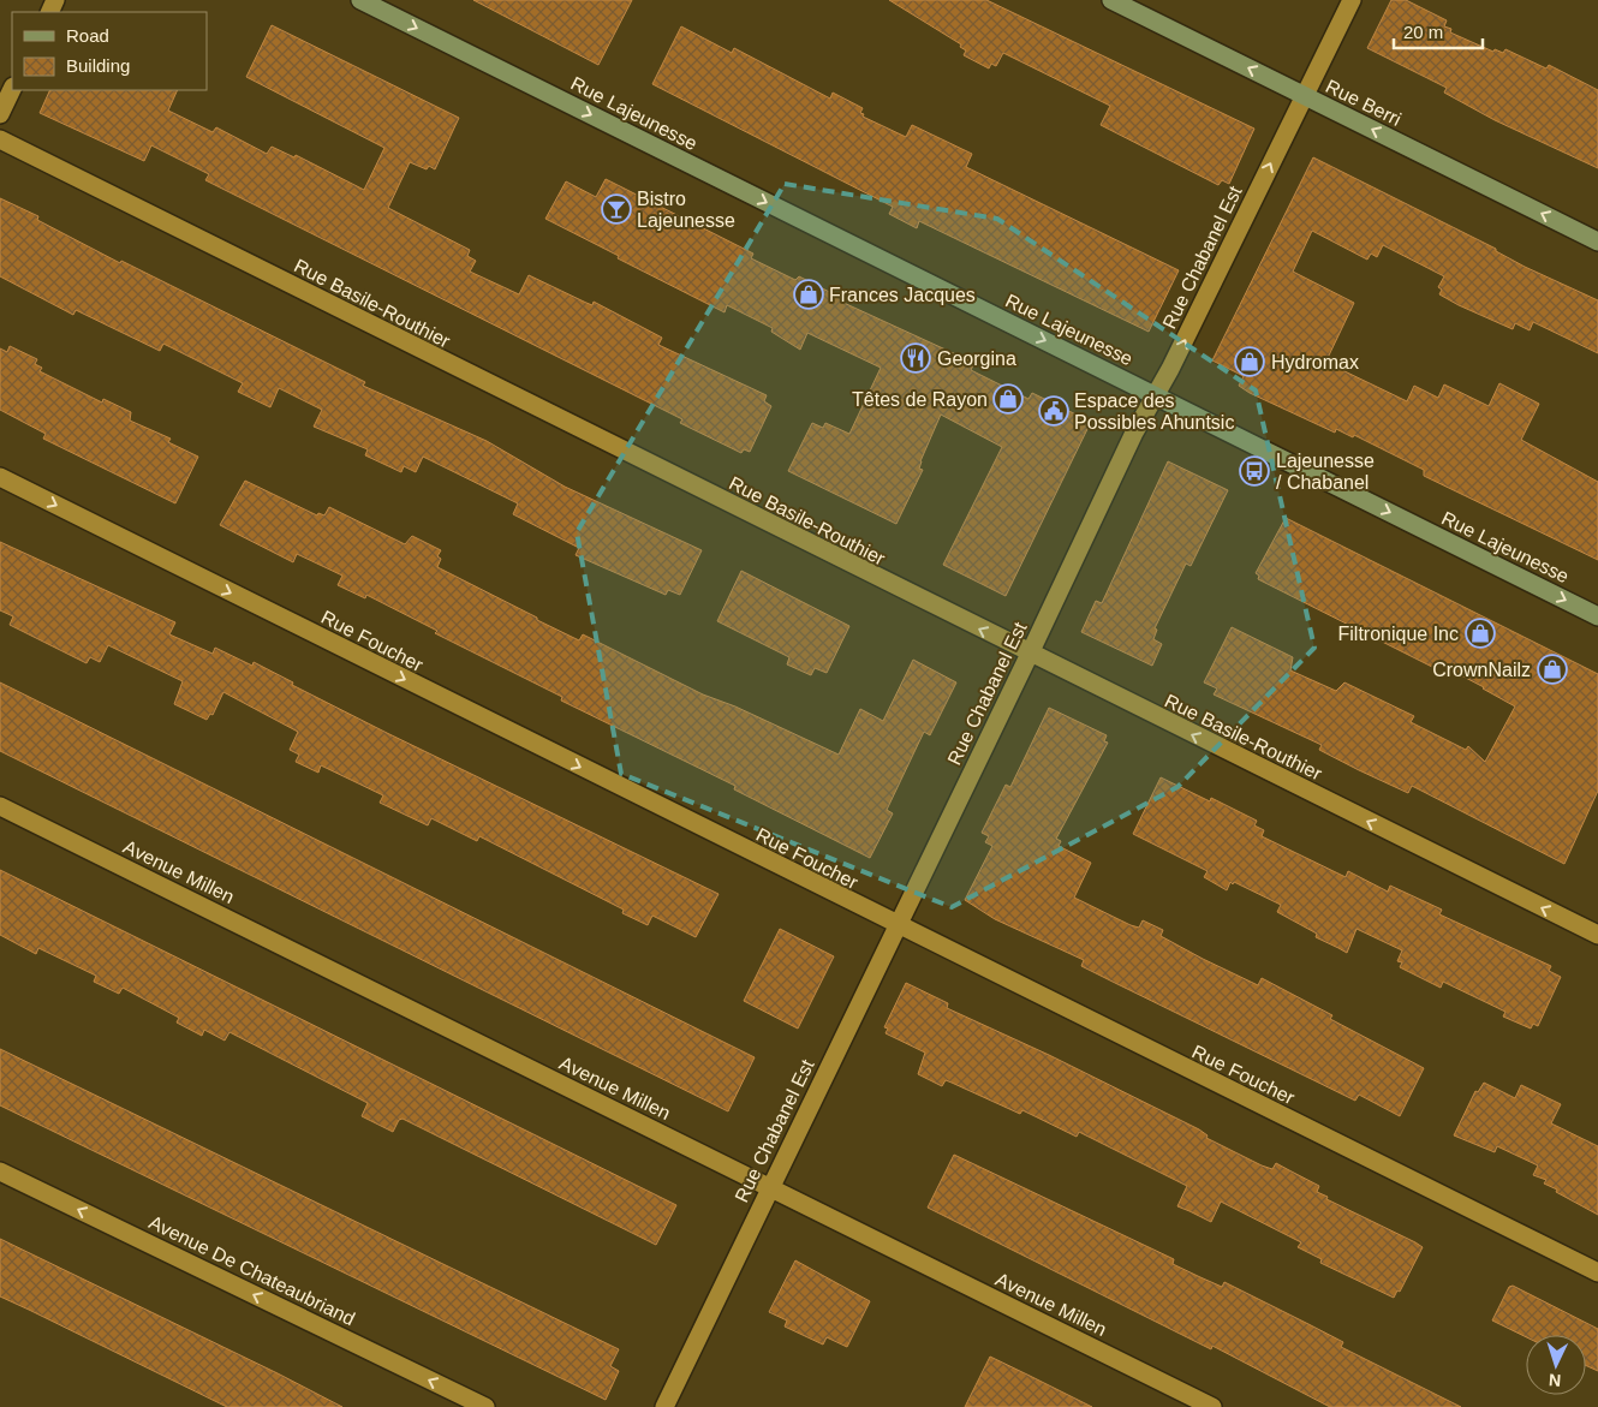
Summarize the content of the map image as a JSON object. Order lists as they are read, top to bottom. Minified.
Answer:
{"streets":{"main road":["Rue Berri","Rue Lajeunesse"],"street":["Rue Chabanel Est","Rue Basile-Routhier","Rue Foucher","Avenue Millen","Avenue De Chateaubriand"]},"crossings":[["Rue Berri","Rue Chabanel Est"],["Rue Lajeunesse","Rue Chabanel Est"],["Rue Chabanel Est","Rue Basile-Routhier"],["Rue Chabanel Est","Rue Foucher"],["Rue Chabanel Est","Avenue Millen"]],"one_way":["Rue Berri","Rue Lajeunesse","Rue Basile-Routhier","Rue Foucher","Avenue De Chateaubriand"],"places":{"bar":["Bistro Lajeunesse"],"shop":["Frances Jacques","Hydromax","Têtes de Rayon","Filtronique Inc","CrownNailz"],"restaurant":["Georgina"],"public building":["Espace des Possibles Ahuntsic"],"bus stop":["Lajeunesse / Chabanel"]},"legend":["Road","Building"],"scale_bar":"20 m","north":"bottom"}
